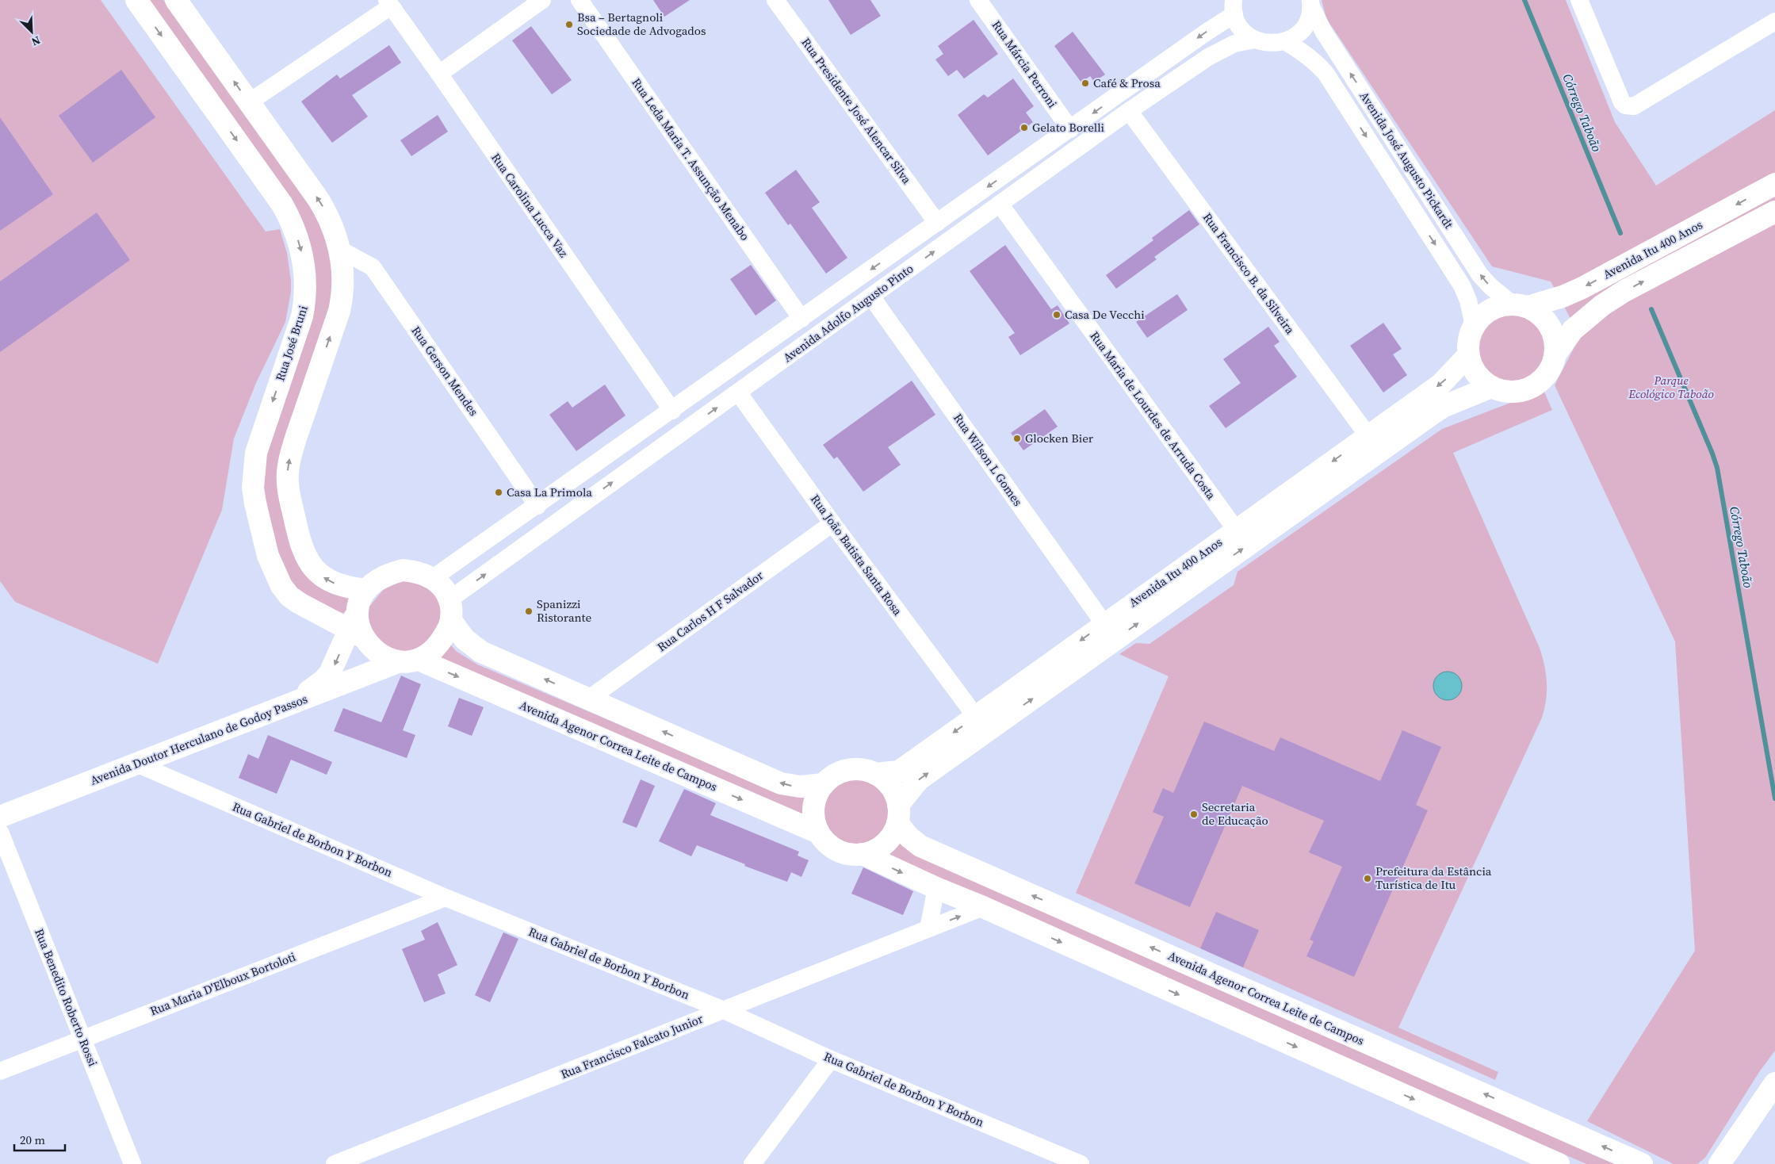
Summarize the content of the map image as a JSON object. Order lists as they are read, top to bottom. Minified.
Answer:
{"streets":{"street":["Rua Márcia Perroni","Rua Presidente José Alencar Silva","Rua Leda Maria T. Assunção Menabo","Avenida José Augusto Pickardt","Rua Carolina Lucca Vaz","Avenida Itu 400 Anos","Rua Francisco B. da Silveira","Avenida Adolfo Augusto Pinto","Rua José Bruni","Rua Gerson Mendes","Rua Maria de Lourdes de Arruda Costa","Rua Wilson L Gomes","Rua João Batista Santa Rosa","Rua Carlos H F Salvador","Avenida Doutor Herculano de Godoy Passos","Avenida Agenor Correa Leite de Campos","Rua Gabriel de Borbon Y Borbon","Rua Maria D'Elboux Bortoloti","Rua Benedito Roberto Rossi","Rua Francisco Falcato Junior"]},"crossings":[["Rua Márcia Perroni","Avenida Adolfo Augusto Pinto"],["Rua Presidente José Alencar Silva","Avenida Adolfo Augusto Pinto"],["Rua Leda Maria T. Assunção Menabo","Avenida Adolfo Augusto Pinto"],["Avenida José Augusto Pickardt","Avenida Itu 400 Anos"],["Rua Carolina Lucca Vaz","Avenida Adolfo Augusto Pinto"],["Avenida Itu 400 Anos","Rua Francisco B. da Silveira"],["Avenida Itu 400 Anos","Rua Maria de Lourdes de Arruda Costa"],["Avenida Itu 400 Anos","Rua Wilson L Gomes"],["Avenida Itu 400 Anos","Rua João Batista Santa Rosa"],["Avenida Itu 400 Anos","Avenida Agenor Correa Leite de Campos"],["Rua Francisco B. da Silveira","Avenida Adolfo Augusto Pinto"],["Avenida Adolfo Augusto Pinto","Rua José Bruni"],["Avenida Adolfo Augusto Pinto","Rua Gerson Mendes"],["Avenida Adolfo Augusto Pinto","Rua Maria de Lourdes de Arruda Costa"],["Avenida Adolfo Augusto Pinto","Rua Wilson L Gomes"],["Avenida Adolfo Augusto Pinto","Rua João Batista Santa Rosa"],["Avenida Adolfo Augusto Pinto","Avenida Doutor Herculano de Godoy Passos"],["Avenida Adolfo Augusto Pinto","Avenida Agenor Correa Leite de Campos"],["Rua José Bruni","Avenida Doutor Herculano de Godoy Passos"],["Rua José Bruni","Avenida Agenor Correa Leite de Campos"],["Rua João Batista Santa Rosa","Rua Carlos H F Salvador"],["Avenida Doutor Herculano de Godoy Passos","Avenida Agenor Correa Leite de Campos"],["Avenida Doutor Herculano de Godoy Passos","Rua Gabriel de Borbon Y Borbon"],["Rua Gabriel de Borbon Y Borbon","Rua Maria D'Elboux Bortoloti"],["Rua Gabriel de Borbon Y Borbon","Rua Francisco Falcato Junior"],["Rua Maria D'Elboux Bortoloti","Rua Benedito Roberto Rossi"]],"water":["Córrego Taboão"],"parks":["Parque Ecológico Taboão"],"places":["Bsa – Bertagnoli Sociedade de Advogados","Café & Prosa","Gelato Borelli","Casa De Vecchi","Glocken Bier","Casa La Primola","Spanizzi Ristorante","Secretaria de Educação","Prefeitura da Estância Turística de Itu"],"scale_bar":"20 m","north":"bottom right"}
